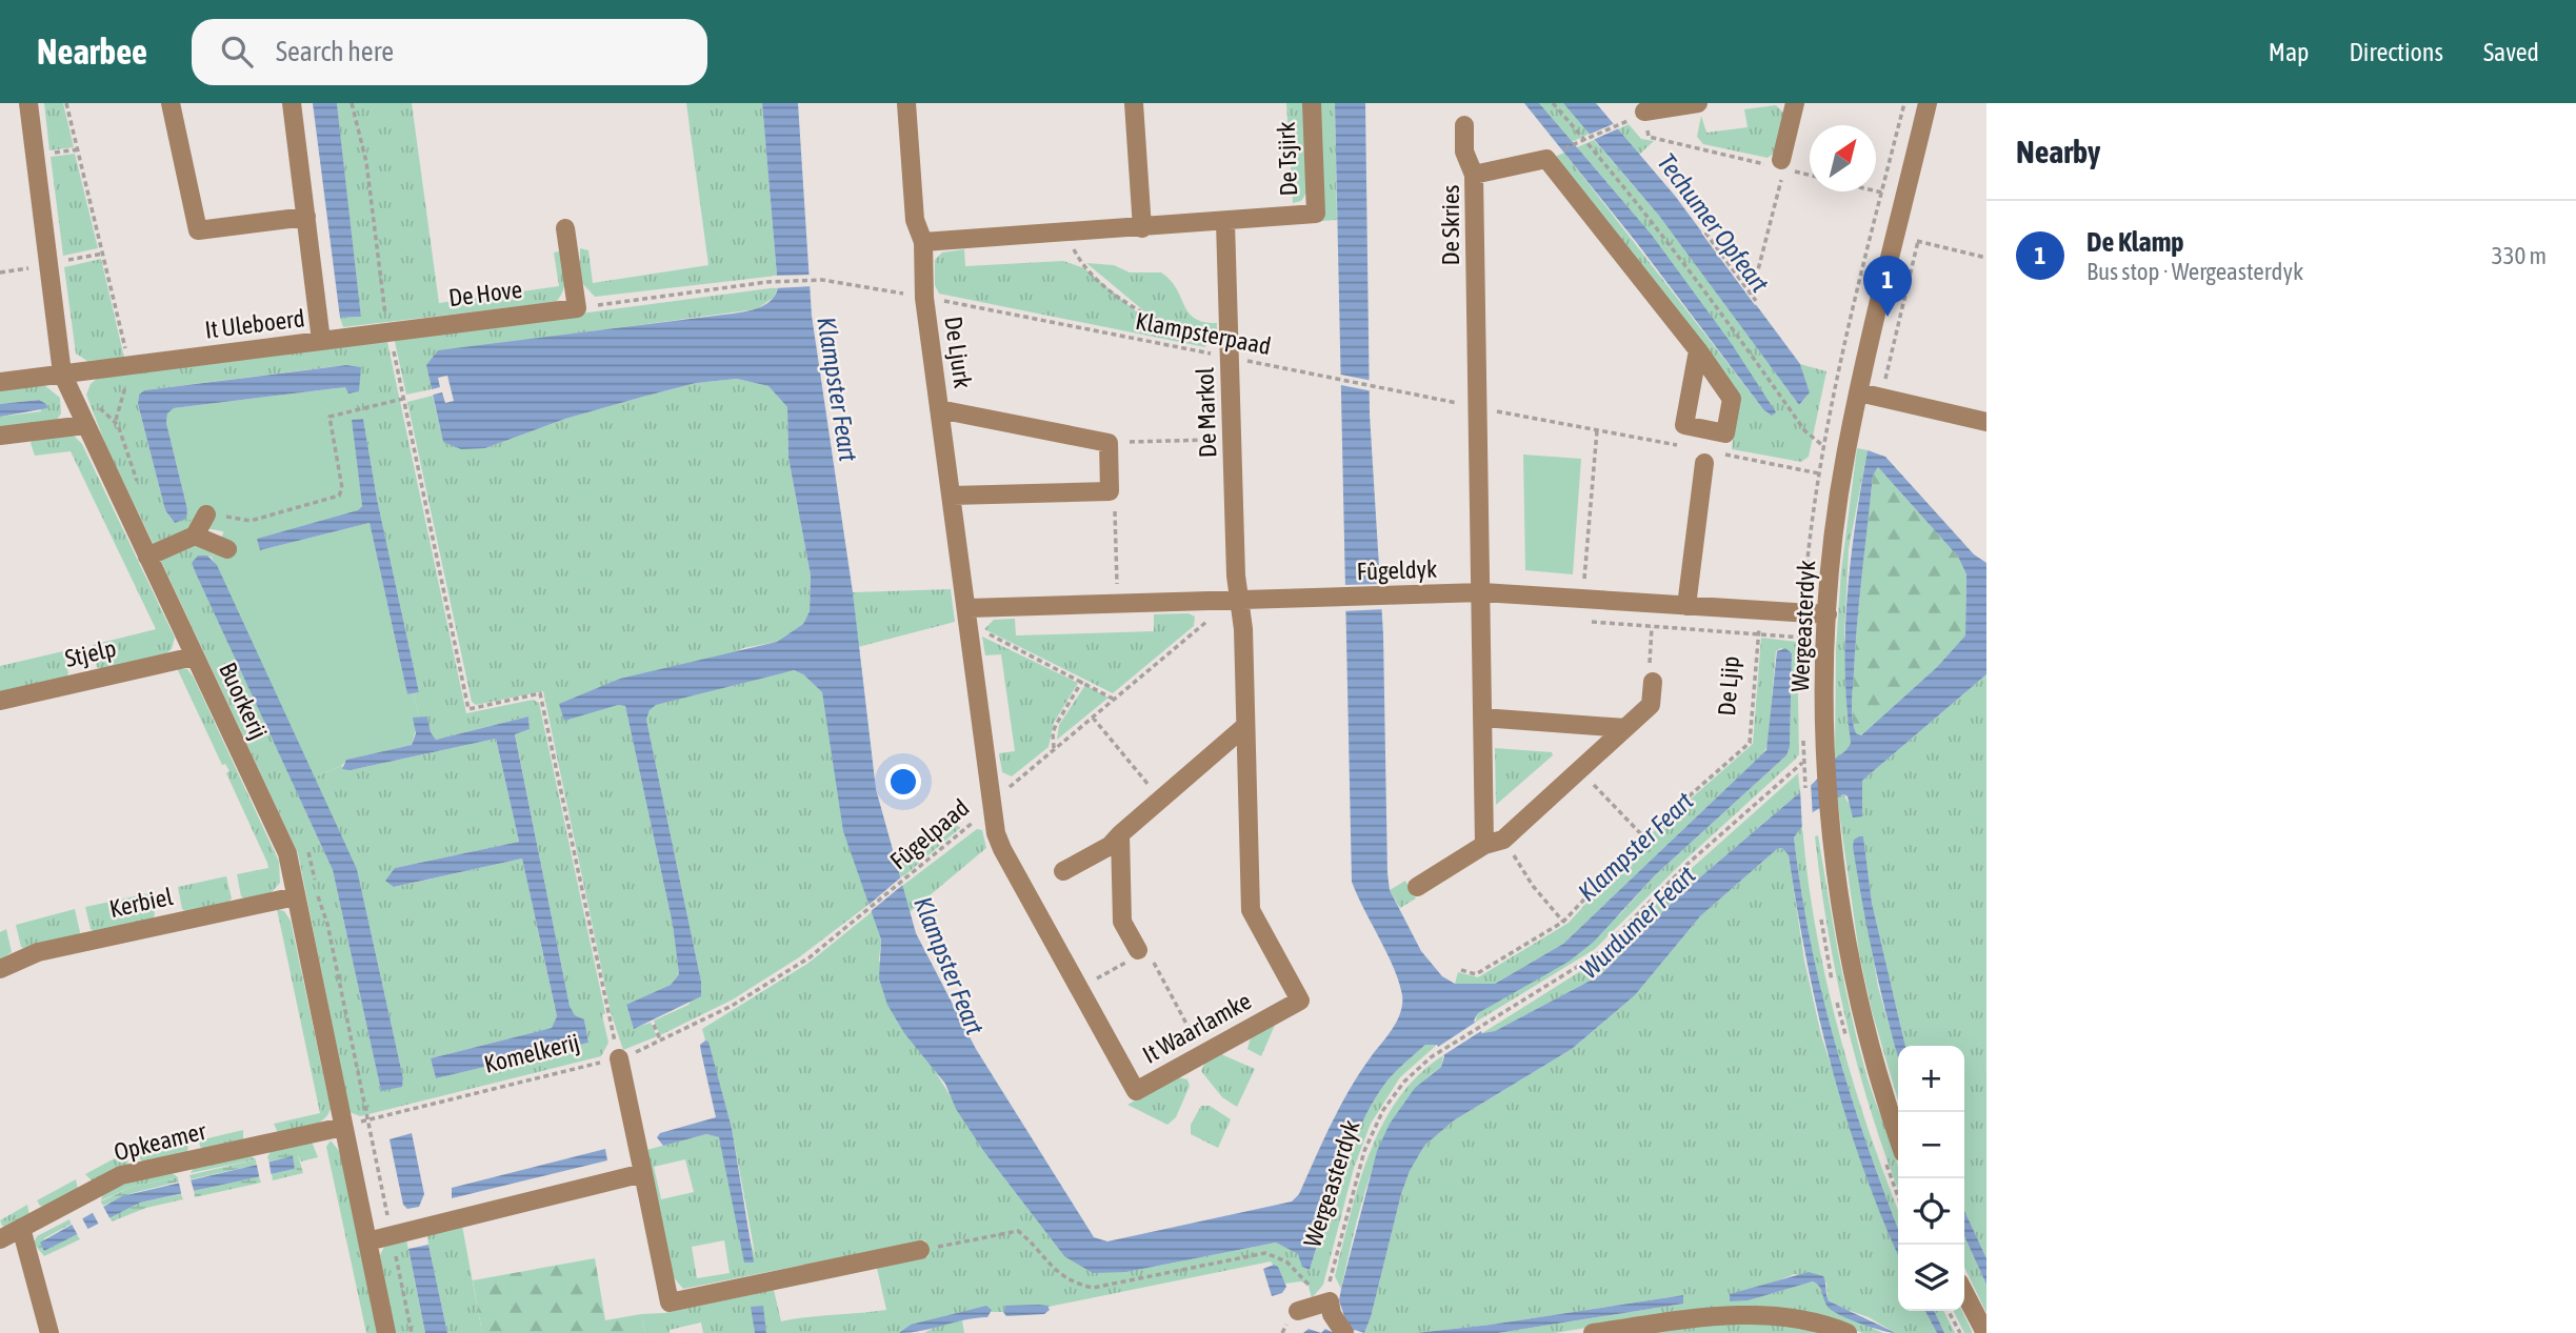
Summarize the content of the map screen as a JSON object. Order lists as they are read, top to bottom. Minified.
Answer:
{"streets":{"street":["De Tsjirk","De Skries","De Hove","It Uleboerd","De Ljurk","De Markol","Fûgeldyk","Wergeasterdyk","Stjelp","Buorkerij","Kerbiel","It Waarlamke","Opkeamer"],"path":["Klampsterpaad","De Ljip","Fûgelpaad","Komelkerij"]},"crossings":[["De Tsjirk","De Markol"],["De Skries","Klampsterpaad"],["De Skries","Fûgeldyk"],["De Hove","It Uleboerd"],["De Hove","Klampsterpaad"],["It Uleboerd","Buorkerij"],["Klampsterpaad","De Ljurk"],["Klampsterpaad","De Markol"],["De Ljurk","Fûgeldyk"],["De Ljurk","It Waarlamke"],["De Markol","Fûgeldyk"],["De Markol","It Waarlamke"],["Fûgeldyk","Wergeasterdyk"],["Fûgeldyk","De Ljip"],["Fûgeldyk","It Waarlamke"],["Stjelp","Buorkerij"],["Buorkerij","Kerbiel"],["Buorkerij","Komelkerij"],["Buorkerij","Opkeamer"],["Fûgelpaad","It Waarlamke"],["Fûgelpaad","Komelkerij"],["Komelkerij","Opkeamer"]],"water":["Techumer Opfeart","Klampster Feart","Wurdumer Feart"],"north":"top right","page":{"header":"Nearbee","search":"Search here","nav":["Map","Directions","Saved"],"heading":"Nearby","list":[{"mark":"1","name":"De Klamp","note":"Bus stop · Wergeasterdyk","value":"330 m"}],"pins":"1","map_buttons":["+","−"]}}
